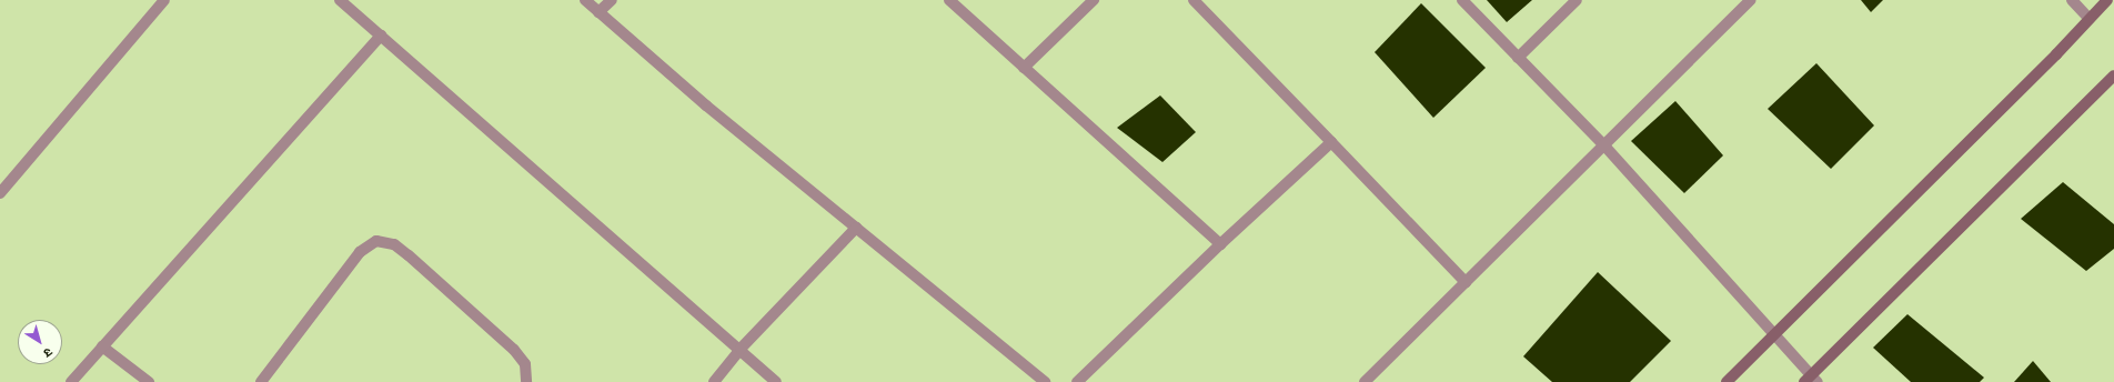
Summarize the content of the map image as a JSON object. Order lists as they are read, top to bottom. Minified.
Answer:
{"north":"bottom right"}
